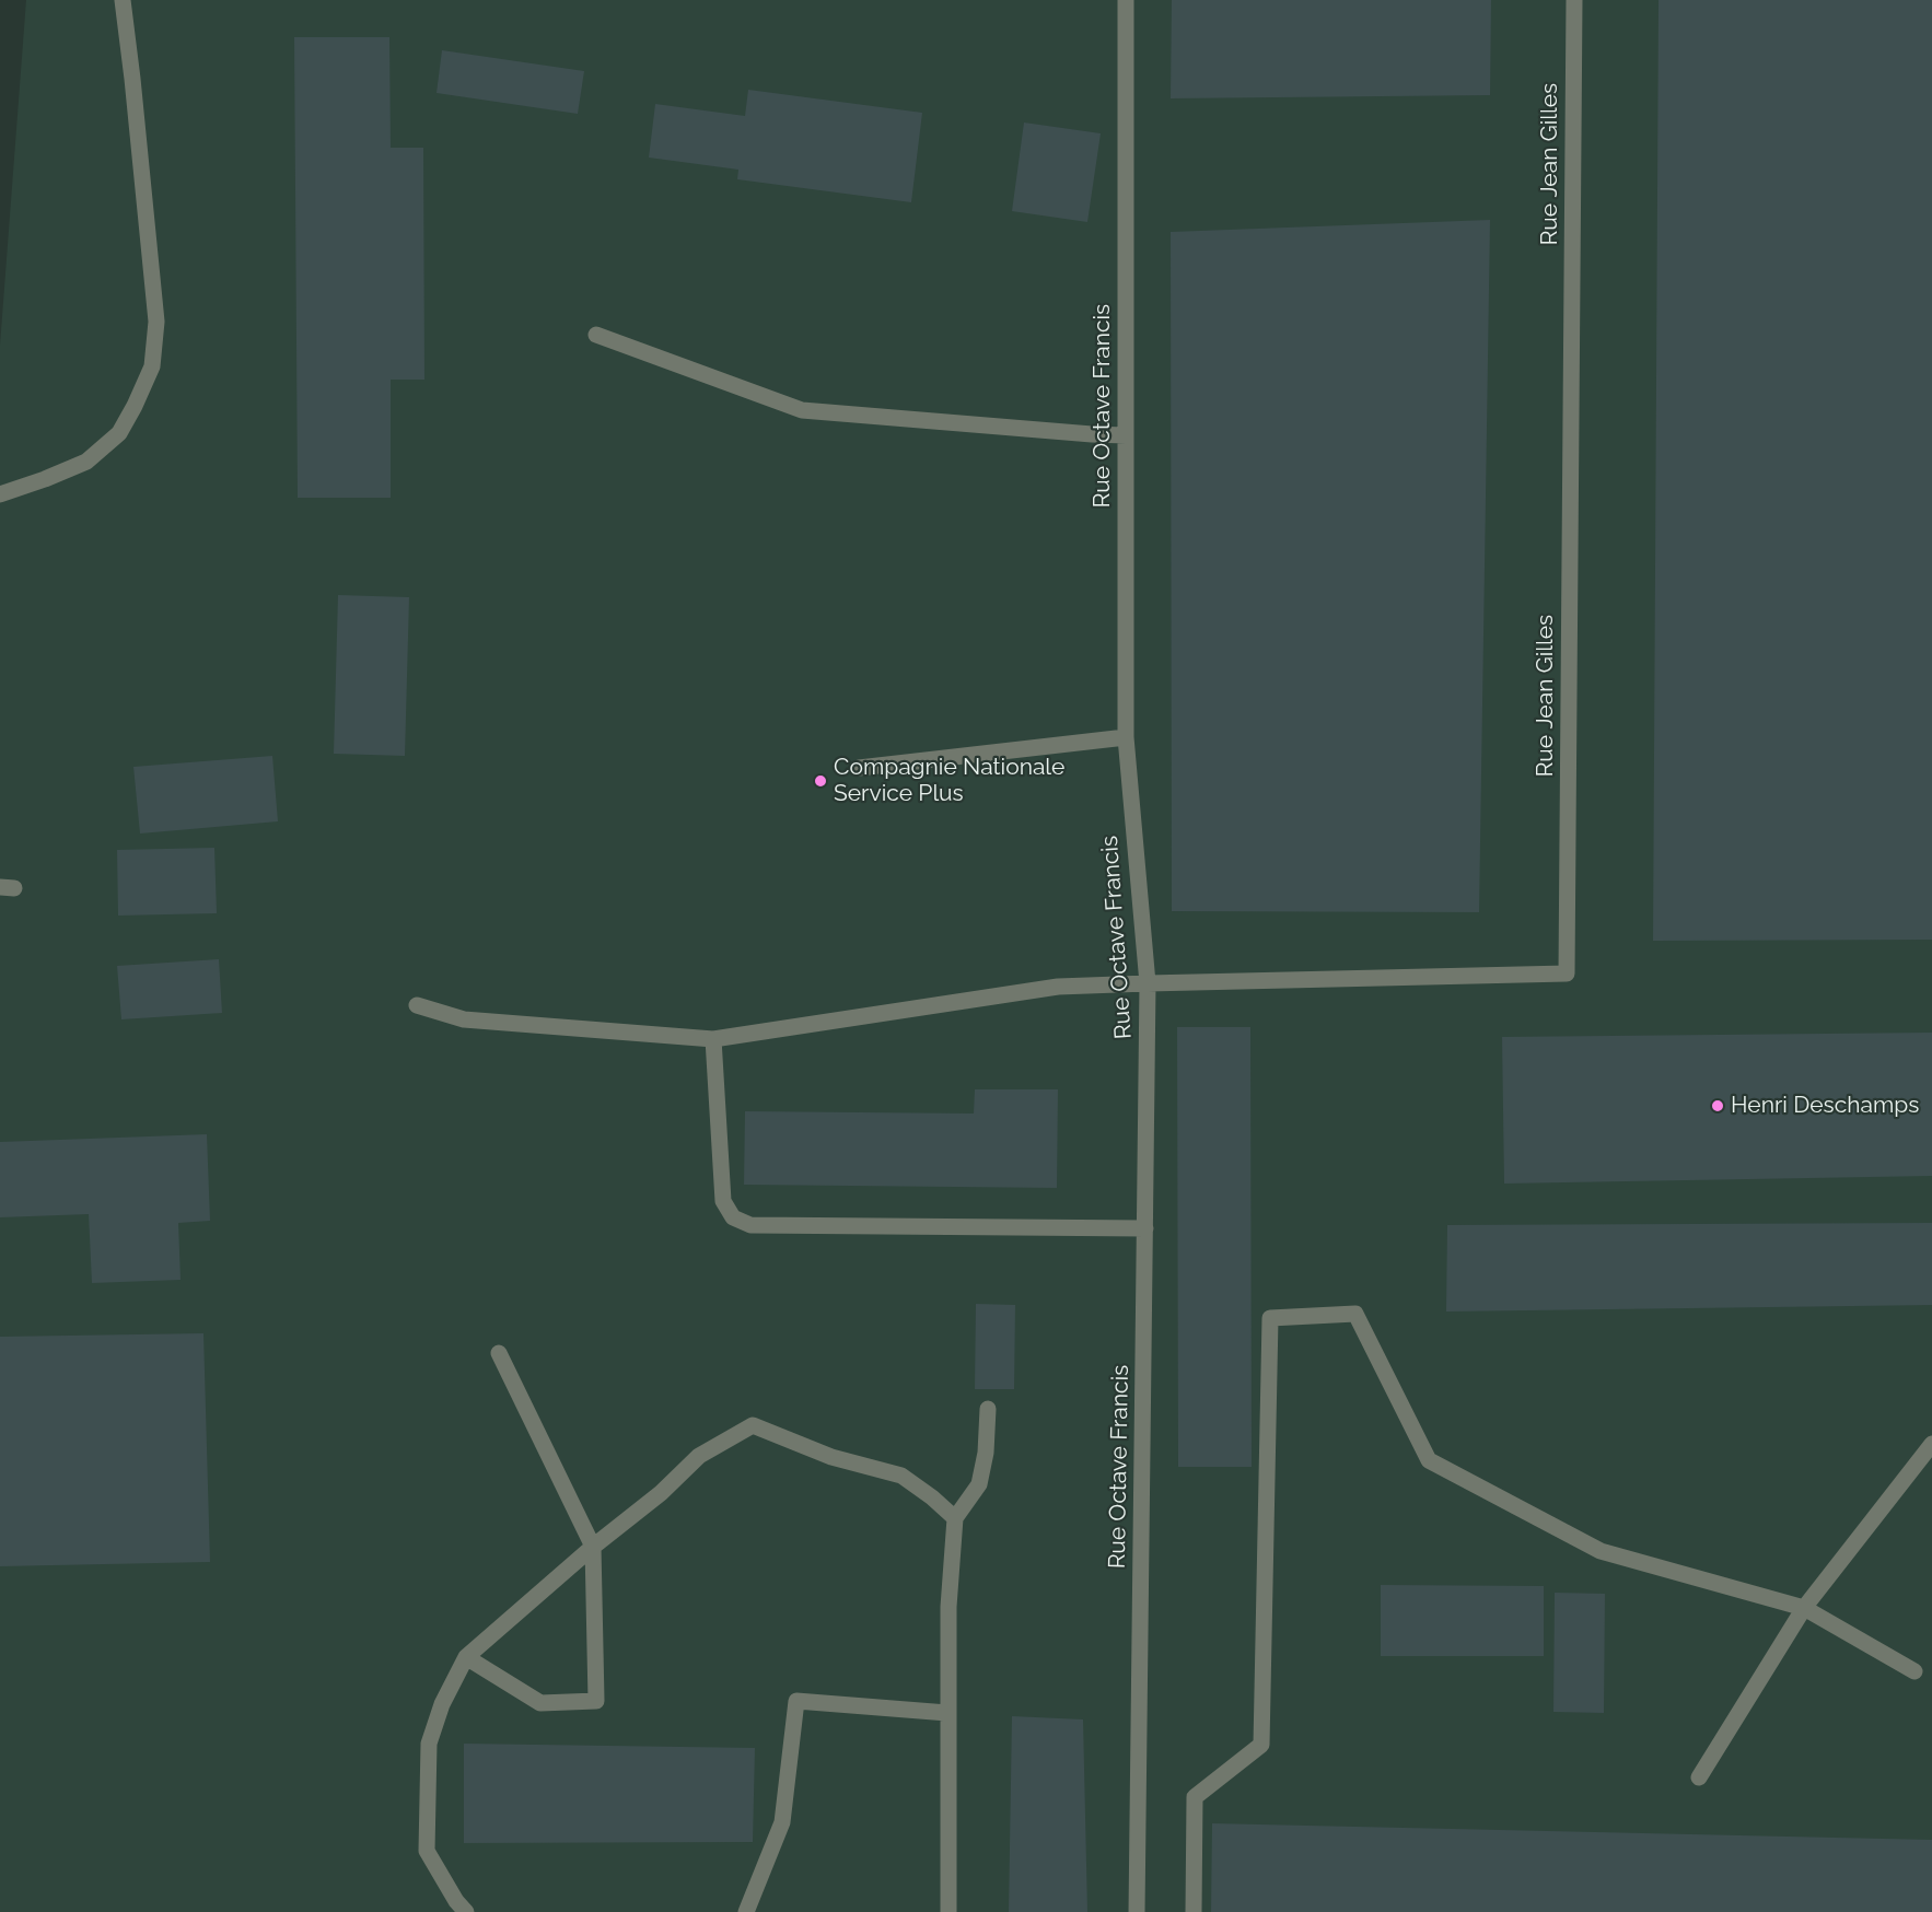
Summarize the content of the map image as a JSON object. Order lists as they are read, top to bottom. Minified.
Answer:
{"streets":{"street":["Rue Jean Gilles","Rue Octave Francis"]},"crossings":[["Rue Jean Gilles","Rue Octave Francis"]],"places":["Compagnie Nationale Service Plus","Henri Deschamps"]}
